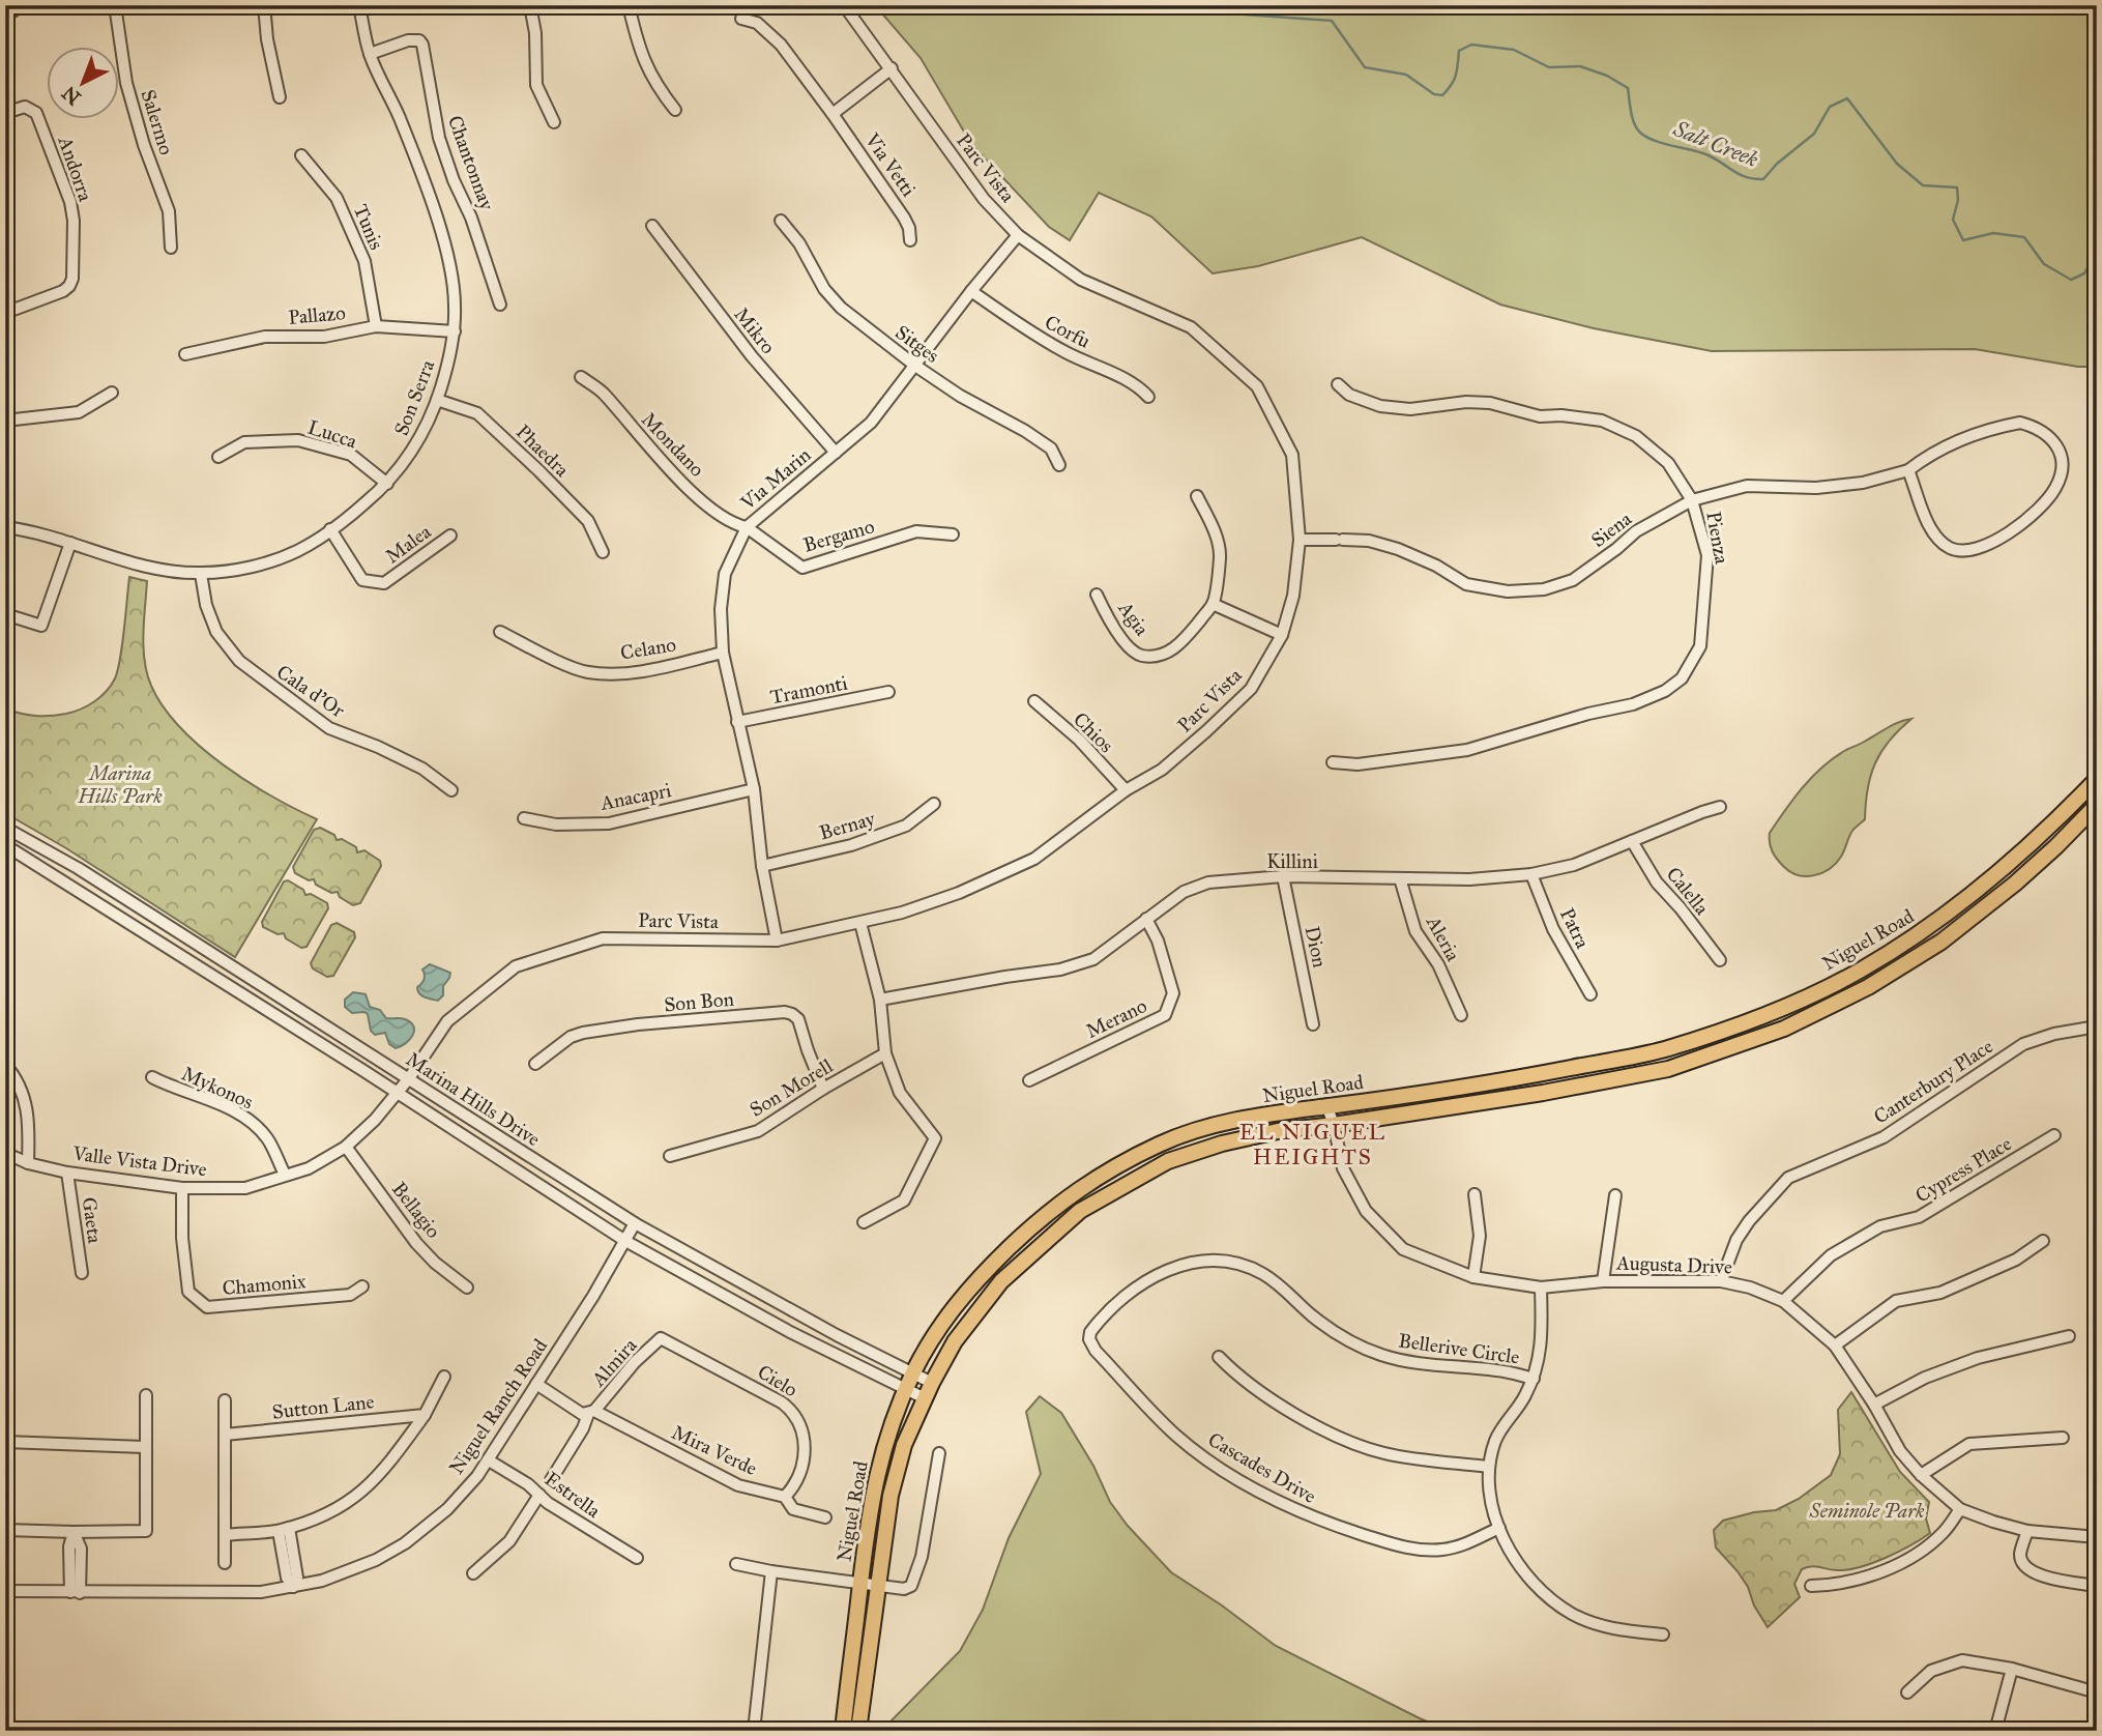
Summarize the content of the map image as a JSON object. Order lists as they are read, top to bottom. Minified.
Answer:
{"streets":{"main road":["Niguel Road"],"street":["Salermo","Chantonnay","Via Vetti","Parc Vista","Andorra","Tunis","Pallazo","Mikro","Corfu","Sitges","Son Serra","Lucca","Mondano","Phaedra","Via Marin","Siena","Bergamo","Pienza","Malea","Agia","Celano","Tramonti","Cala d'Or","Chios","Anacapri","Bernay","Killini","Calella","Patra","Aleria","Dion","Son Bon","Merano","Canterbury Place","Mykonos","Son Morell","Marina Hills Drive","Valle Vista Drive","Cypress Place","Bellagio","Gaeta","Augusta Drive","Chamonix","Bellerive Circle","Almira","Cielo","Sutton Lane","Niguel Ranch Road","Mira Verde","Cascades Drive","Estrella"]},"crossings":[["Chantonnay","Son Serra"],["Parc Vista","Via Marin"],["Parc Vista","Siena"],["Parc Vista","Chios"],["Parc Vista","Marina Hills Drive"],["Parc Vista","Valle Vista Drive"],["Tunis","Pallazo"],["Pallazo","Son Serra"],["Mikro","Via Marin"],["Corfu","Via Marin"],["Sitges","Via Marin"],["Son Serra","Lucca"],["Son Serra","Phaedra"],["Son Serra","Malea"],["Son Serra","Cala d'Or"],["Mondano","Via Marin"],["Mondano","Bergamo"],["Via Marin","Bergamo"],["Via Marin","Celano"],["Via Marin","Tramonti"],["Via Marin","Anacapri"],["Via Marin","Bernay"],["Siena","Pienza"],["Killini","Calella"],["Killini","Patra"],["Killini","Aleria"],["Killini","Dion"],["Killini","Merano"],["Niguel Road","Marina Hills Drive"],["Niguel Road","Augusta Drive"],["Son Bon","Son Morell"],["Canterbury Place","Augusta Drive"],["Mykonos","Valle Vista Drive"],["Marina Hills Drive","Valle Vista Drive"],["Marina Hills Drive","Niguel Ranch Road"],["Valle Vista Drive","Bellagio"],["Valle Vista Drive","Gaeta"],["Valle Vista Drive","Chamonix"],["Cypress Place","Augusta Drive"],["Bellerive Circle","Cascades Drive"],["Almira","Cielo"],["Almira","Mira Verde"],["Cielo","Mira Verde"],["Niguel Ranch Road","Mira Verde"],["Niguel Ranch Road","Estrella"]],"districts":["EL NIGUEL HEIGHTS"],"water":["Salt Creek"],"parks":["Marina Hills Park","Seminole Park"],"north":"bottom left"}
